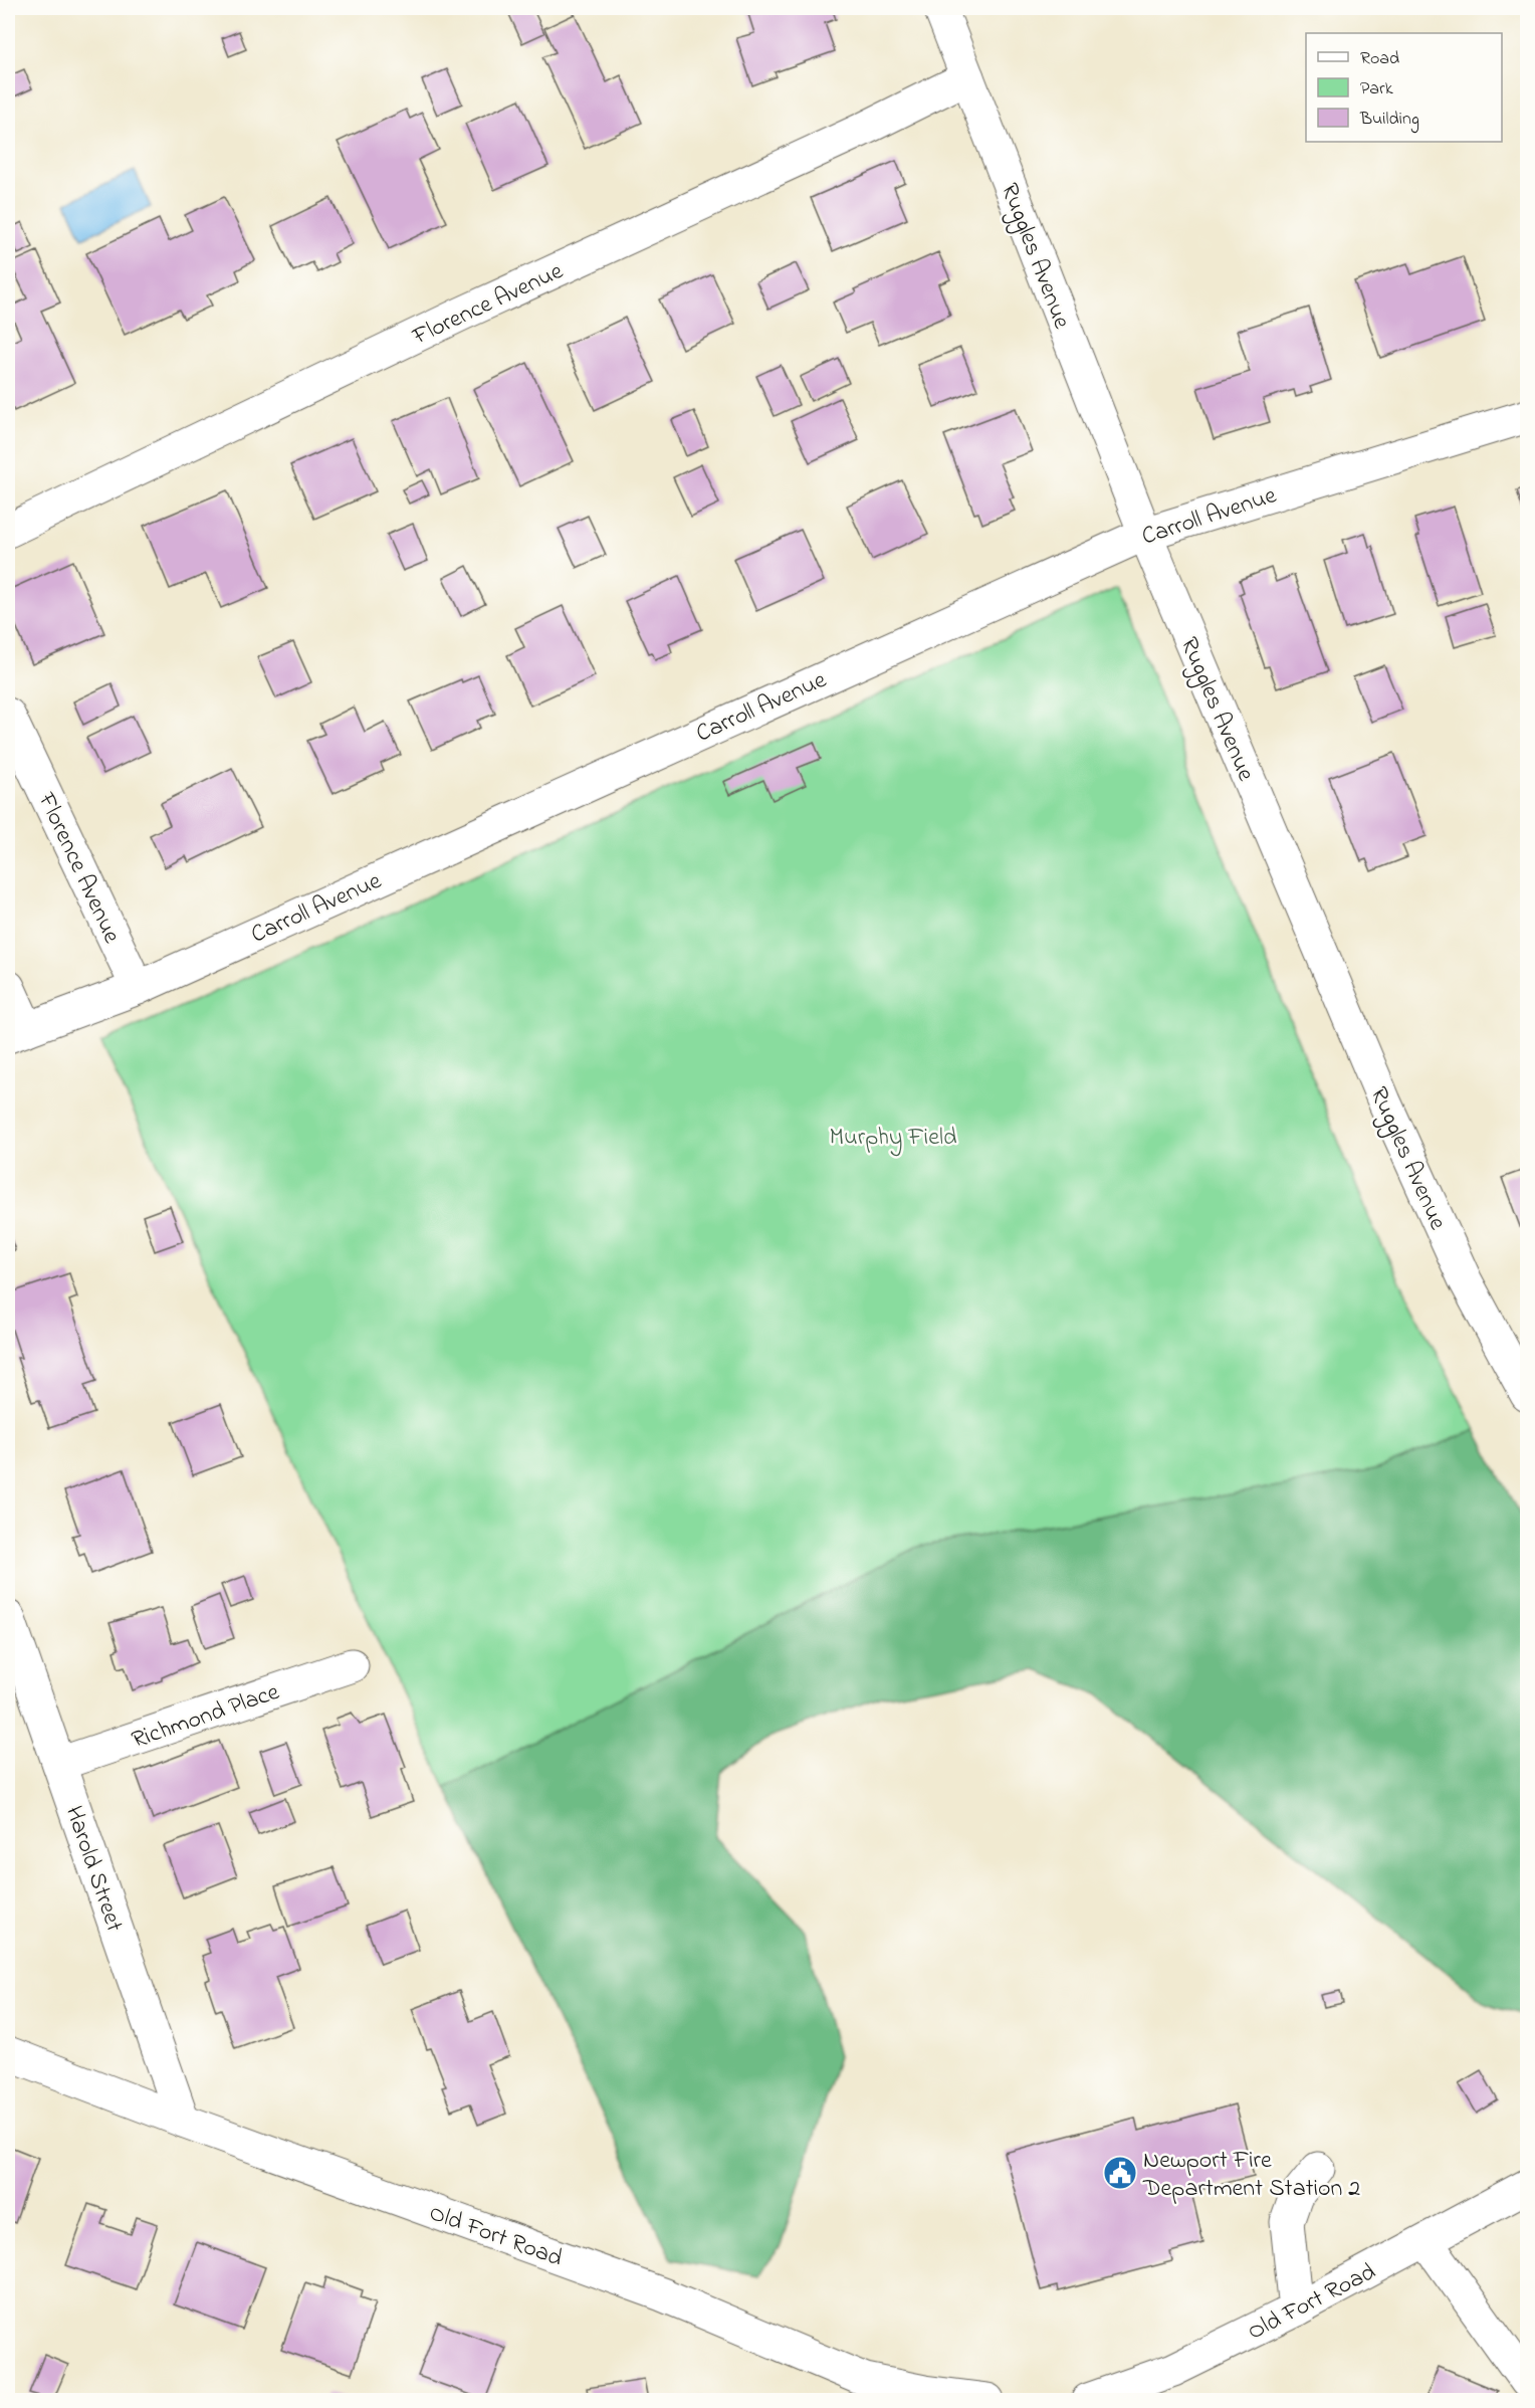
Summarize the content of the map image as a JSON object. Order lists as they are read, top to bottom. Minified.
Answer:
{"streets":{"street":["Ruggles Avenue","Florence Avenue","Carroll Avenue","Richmond Place","Harold Street","Old Fort Road"]},"crossings":[["Ruggles Avenue","Florence Avenue"],["Ruggles Avenue","Carroll Avenue"],["Florence Avenue","Carroll Avenue"],["Richmond Place","Harold Street"],["Harold Street","Old Fort Road"]],"parks":["Murphy Field"],"places":{"public building":["Newport Fire Department Station 2"]},"legend":["Road","Park","Building"]}
